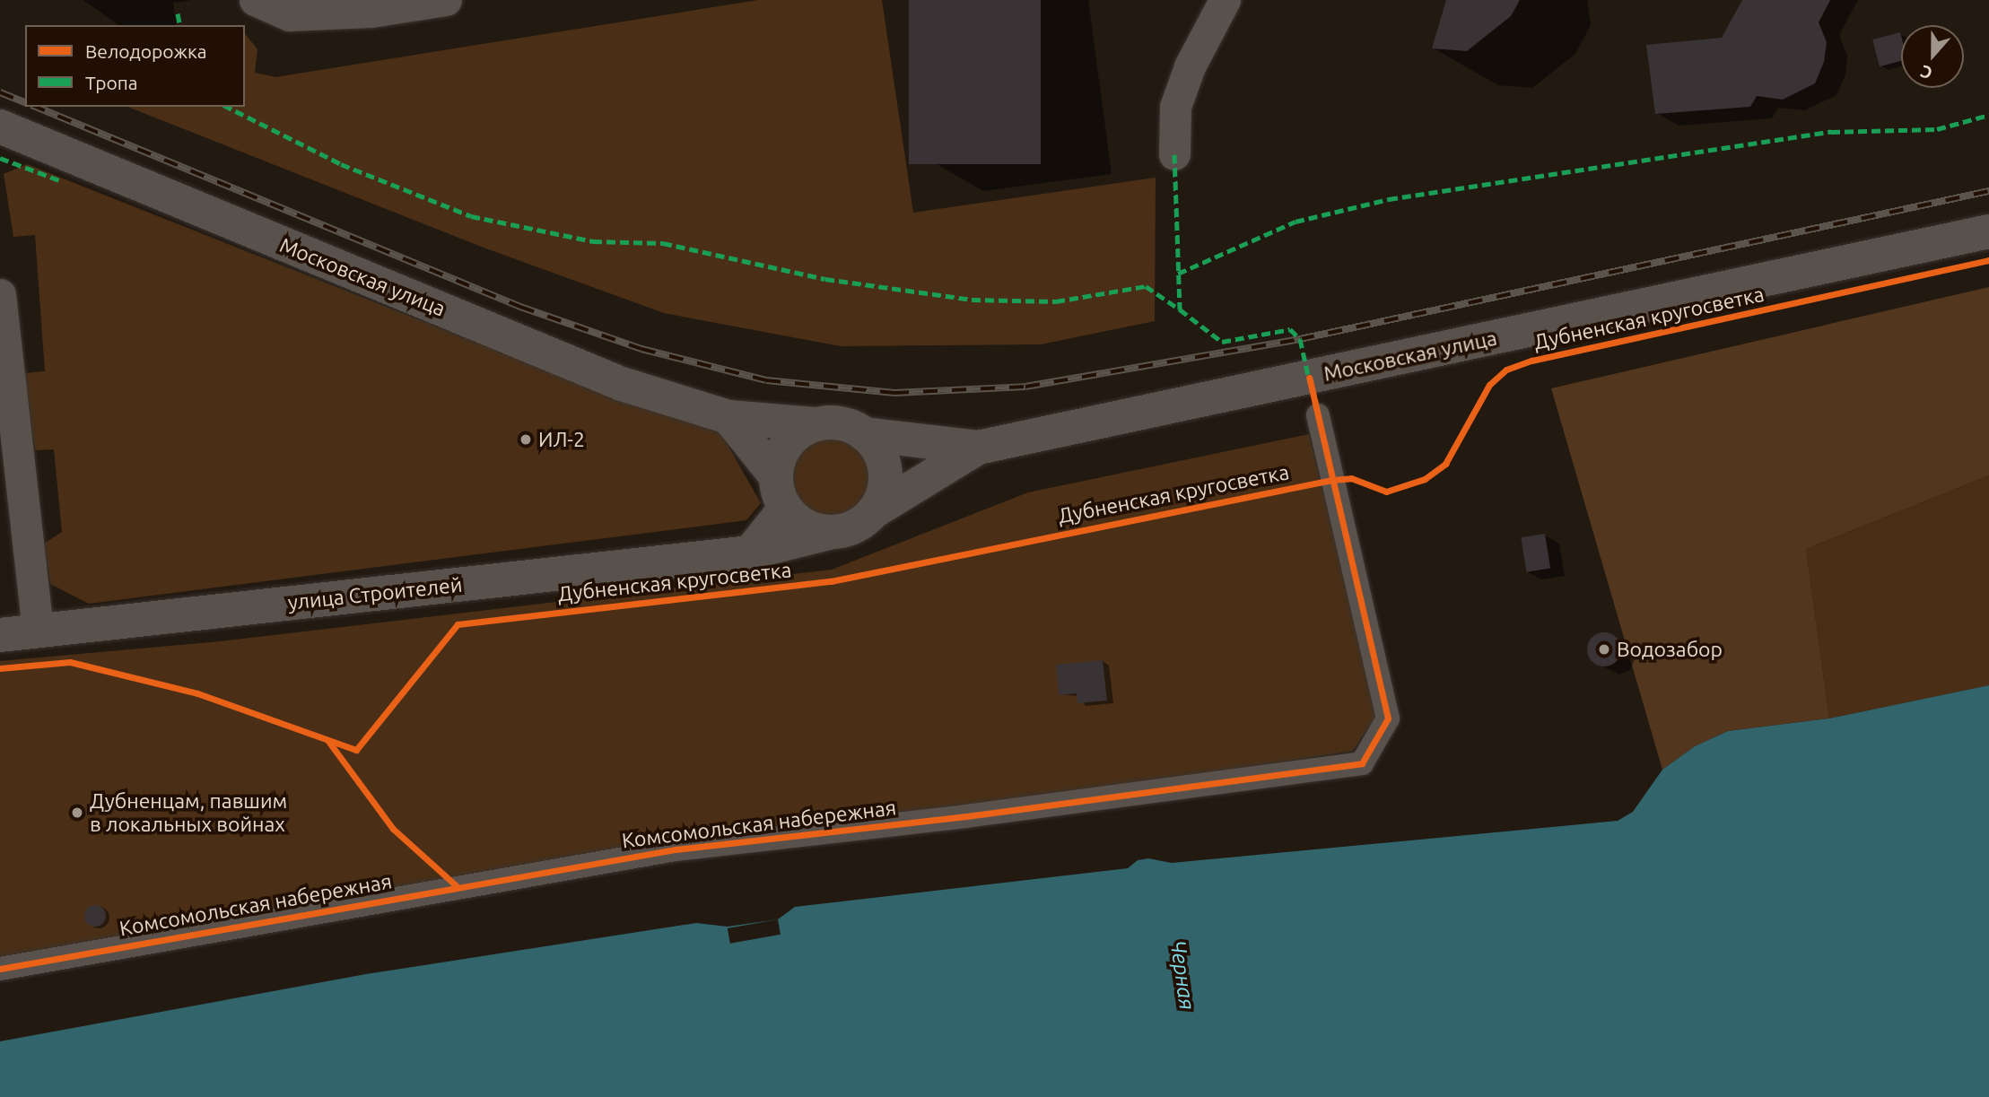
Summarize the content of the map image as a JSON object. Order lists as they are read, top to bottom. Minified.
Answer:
{"streets":{"main road":["Московская улица","улица Строителей"],"street":["Комсомольская набережная"],"cycle path":["Дубненская кругосветка"]},"crossings":[["Московская улица","улица Строителей"]],"water":["Черная"],"places":["ИЛ-2","Водозабор","Дубненцам, павшим в локальных войнах"],"legend":["Велодорожка","Тропа"],"north":"bottom"}
